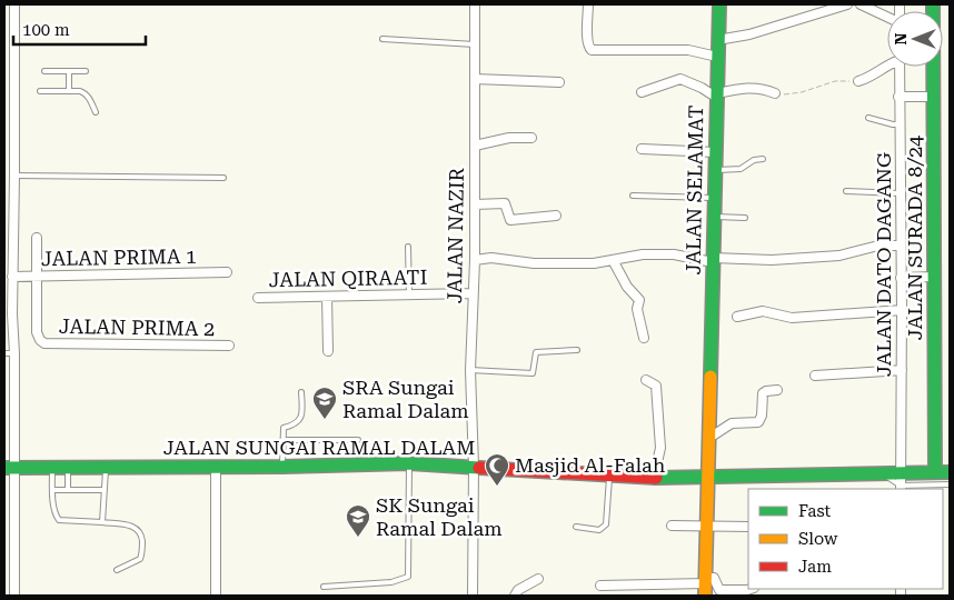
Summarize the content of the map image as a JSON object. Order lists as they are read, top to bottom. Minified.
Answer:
{"streets":{"street":["JALAN SELAMAT","JALAN NAZIR","JALAN SURADA 8/24","JALAN PRIMA 1","JALAN DATO DAGANG","JALAN QIRAATI","JALAN PRIMA 2","JALAN SUNGAI RAMAL DALAM"]},"crossings":[["JALAN SELAMAT","JALAN SUNGAI RAMAL DALAM"],["JALAN NAZIR","JALAN QIRAATI"],["JALAN NAZIR","JALAN SUNGAI RAMAL DALAM"],["JALAN SURADA 8/24","JALAN SUNGAI RAMAL DALAM"],["JALAN PRIMA 1","JALAN PRIMA 2"],["JALAN DATO DAGANG","JALAN SUNGAI RAMAL DALAM"]],"places":{"school or university":["SRA Sungai Ramal Dalam","SK Sungai Ramal Dalam"],"mosque":["Masjid Al-Falah"]},"legend":["Fast","Slow","Jam"],"scale_bar":"100 m","north":"left"}
